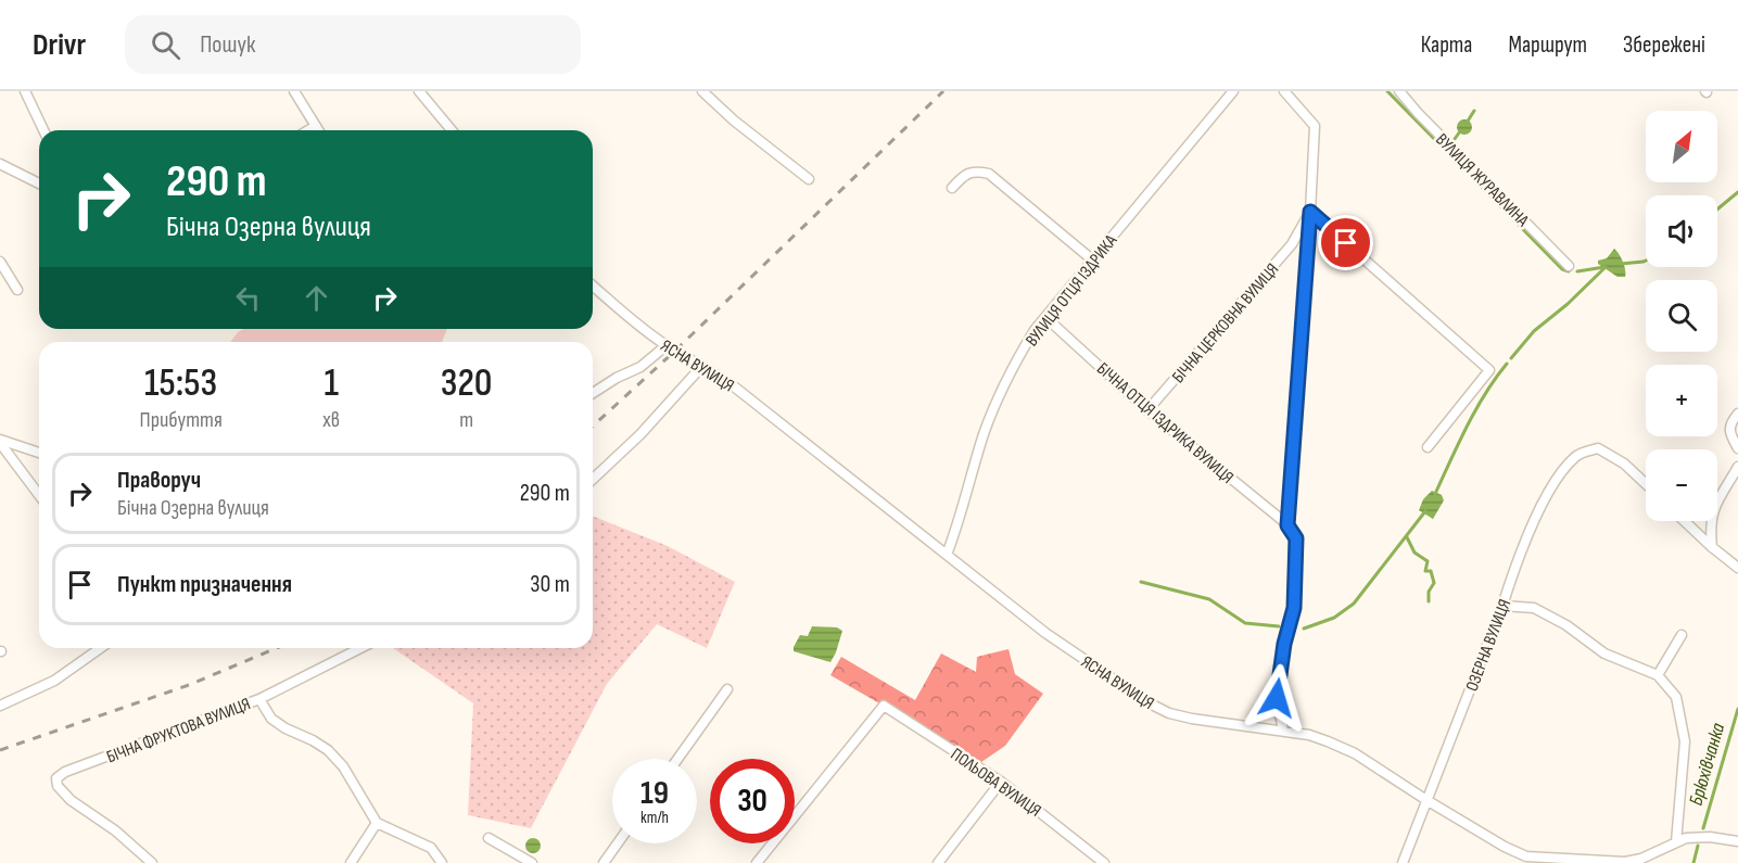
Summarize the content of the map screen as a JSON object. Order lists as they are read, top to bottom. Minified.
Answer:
{"streets":{"street":["ВУЛИЦЯ ЖУРАВЛИНА","ВУЛИЦЯ ОТЦЯ ІЗДРИКА","БІЧНА ЦЕРКОВНА ВУЛИЦЯ","ЯСНА ВУЛИЦЯ","БІЧНА ОТЦЯ ІЗДРИКА ВУЛИЦЯ","ОЗЕРНА ВУЛИЦЯ","БІЧНА ФРУКТОВА ВУЛИЦЯ","ПОЛЬОВА ВУЛИЦЯ"]},"crossings":[["ВУЛИЦЯ ОТЦЯ ІЗДРИКА","ЯСНА ВУЛИЦЯ"],["ВУЛИЦЯ ОТЦЯ ІЗДРИКА","БІЧНА ОТЦЯ ІЗДРИКА ВУЛИЦЯ"],["БІЧНА ЦЕРКОВНА ВУЛИЦЯ","БІЧНА ОТЦЯ ІЗДРИКА ВУЛИЦЯ"],["ЯСНА ВУЛИЦЯ","ОЗЕРНА ВУЛИЦЯ"]],"water":["Брюхівчанка"],"north":"top right","page":{"header":"Drivr","search":"Пошук","nav":["Карта","Маршрут","Збережені"],"map_buttons":["+","−"],"turn":["290 m","Бічна Озерна вулиця"],"eta":["15:53","Прибуття","1","хв","320","m"],"list":[{"name":"Праворуч","note":"Бічна Озерна вулиця","value":"290 m"},{"name":"Пункт призначення","value":"30 m"}],"speed":"19 km/h","limit":"30"}}
